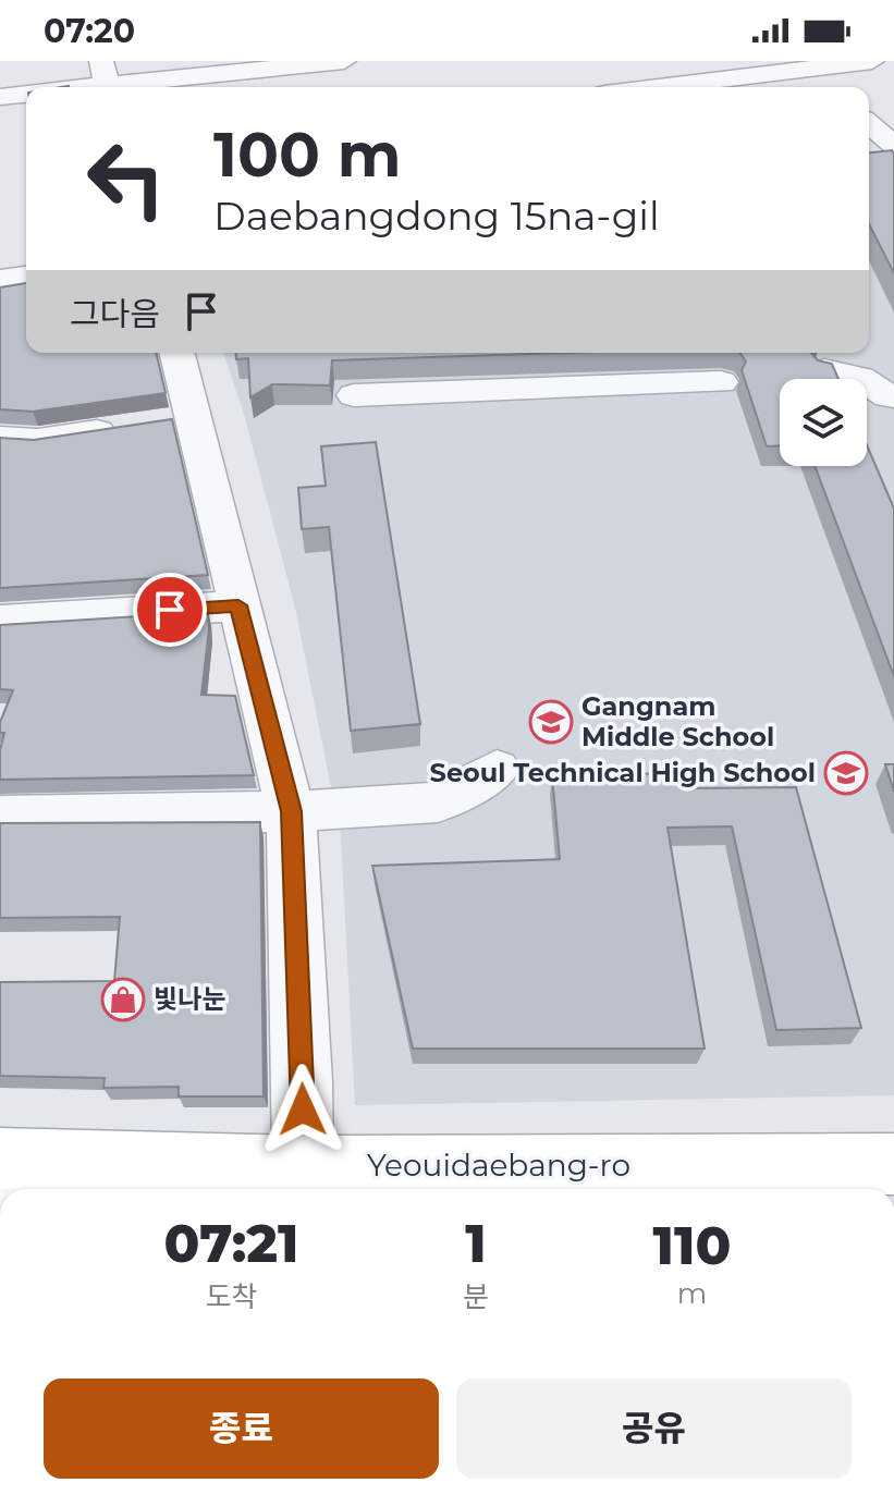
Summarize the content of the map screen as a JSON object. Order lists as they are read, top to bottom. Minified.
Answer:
{"streets":{"main road":["Yeouidaebang-ro"]},"places":{"school or university":["Gangnam Middle School","Seoul Technical High School"],"shop":["빛나눈"]},"page":{"status":"07:20","turn":["100 m","Daebangdong 15na-gil"],"then":"그다음","eta":["07:21","도착","1","분","110","m"],"buttons":["종료","공유"]}}
